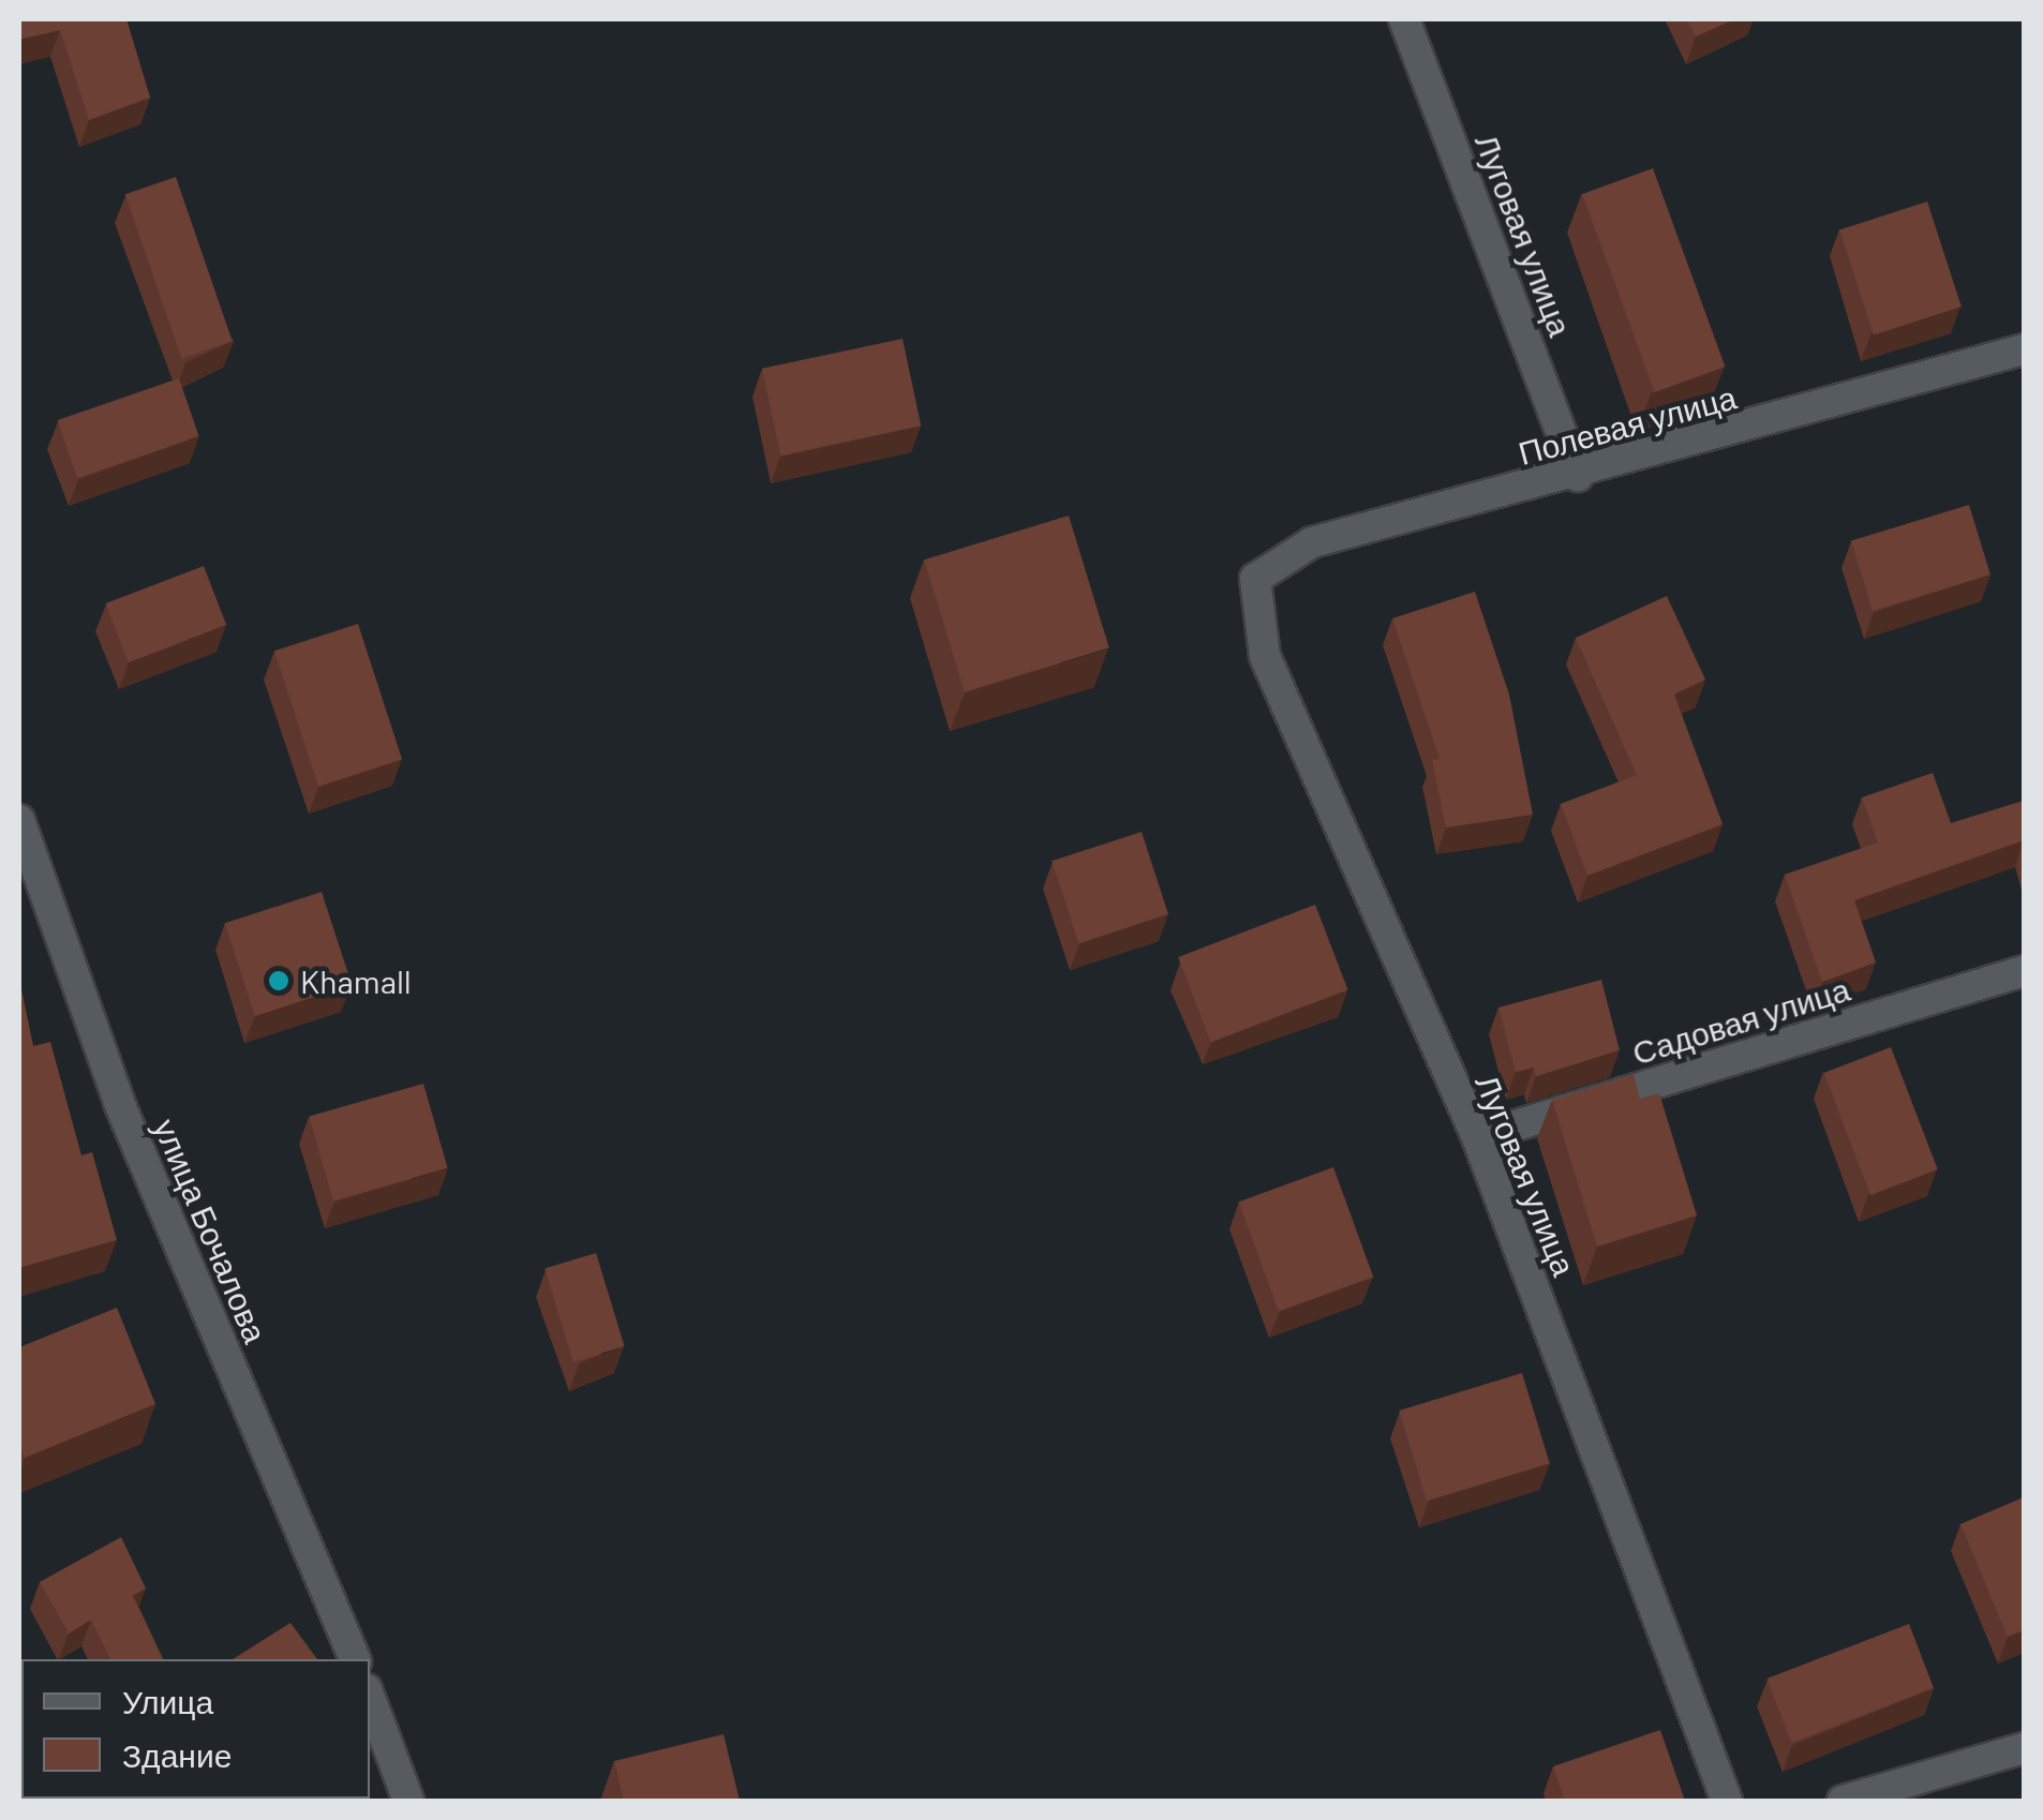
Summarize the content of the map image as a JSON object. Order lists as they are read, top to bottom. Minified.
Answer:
{"streets":{"street":["Луговая улица","Полевая улица","Садовая улица","улица Бочалова"]},"crossings":[["Луговая улица","Полевая улица"],["Луговая улица","Садовая улица"]],"places":["Khamall"],"legend":["Улица","Здание"]}
